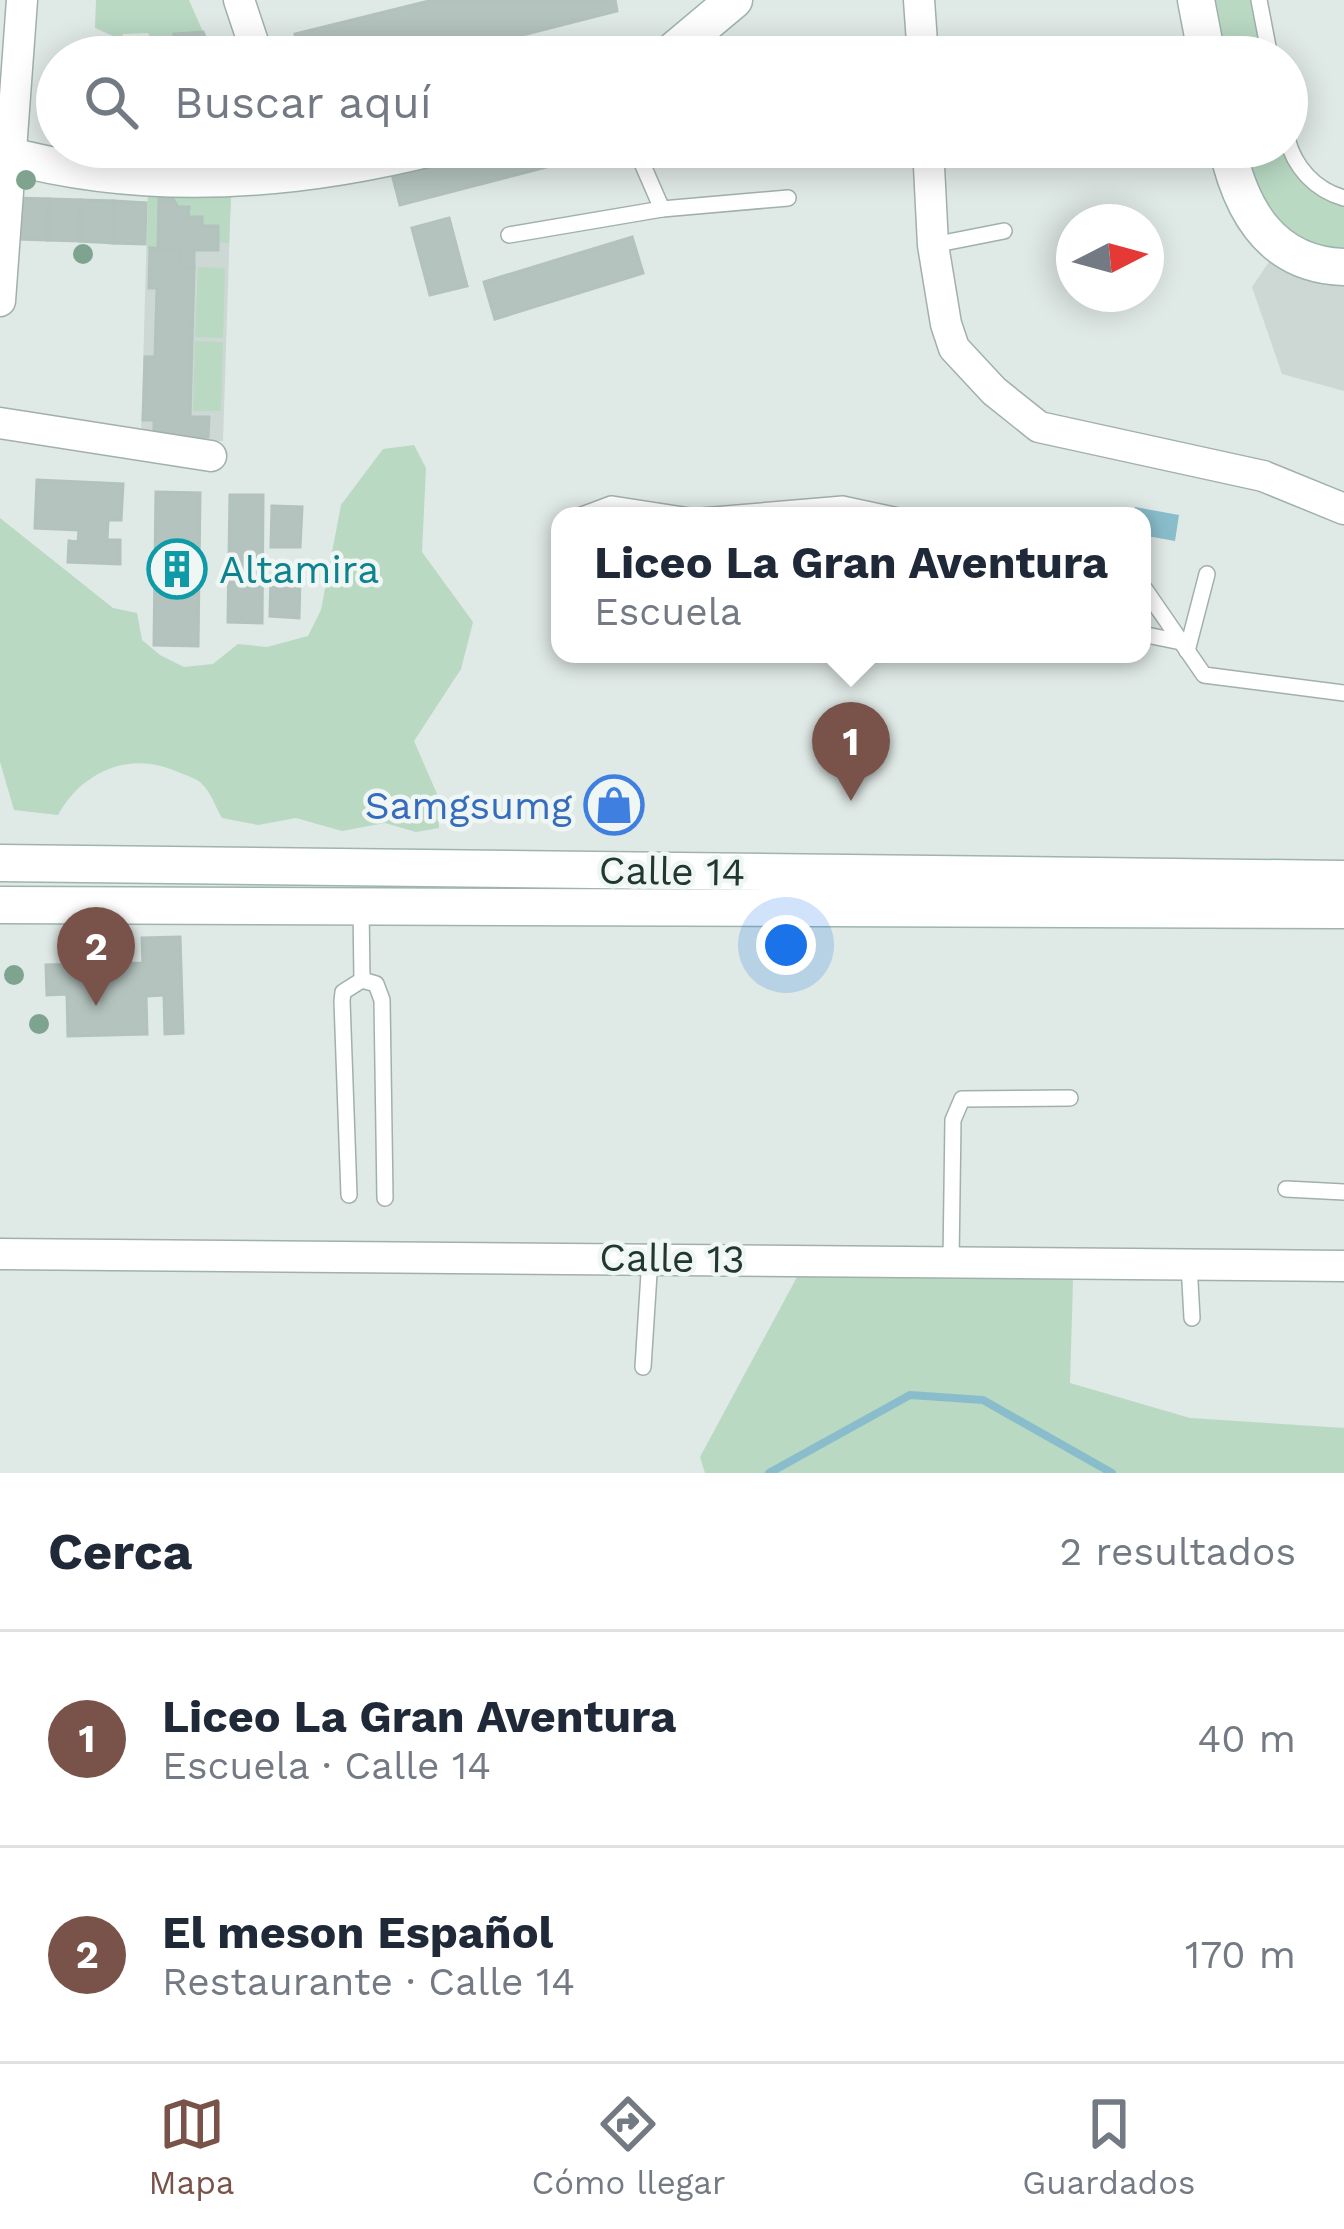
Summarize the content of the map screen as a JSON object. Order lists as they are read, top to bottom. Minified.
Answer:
{"streets":{"main road":["Calle 14"],"street":["Calle 13"]},"places":{"building":["Altamira"],"shop":["Samgsumg"]},"north":"right","page":{"search":"Buscar aquí","popup":["Liceo La Gran Aventura","Escuela"],"pins":["1","2"],"heading":["Cerca","2 resultados"],"list":[{"mark":"1","name":"Liceo La Gran Aventura","note":"Escuela · Calle 14","value":"40 m"},{"mark":"2","name":"El meson Español","note":"Restaurante · Calle 14","value":"170 m"}],"nav":["Mapa","Cómo llegar","Guardados"]}}
